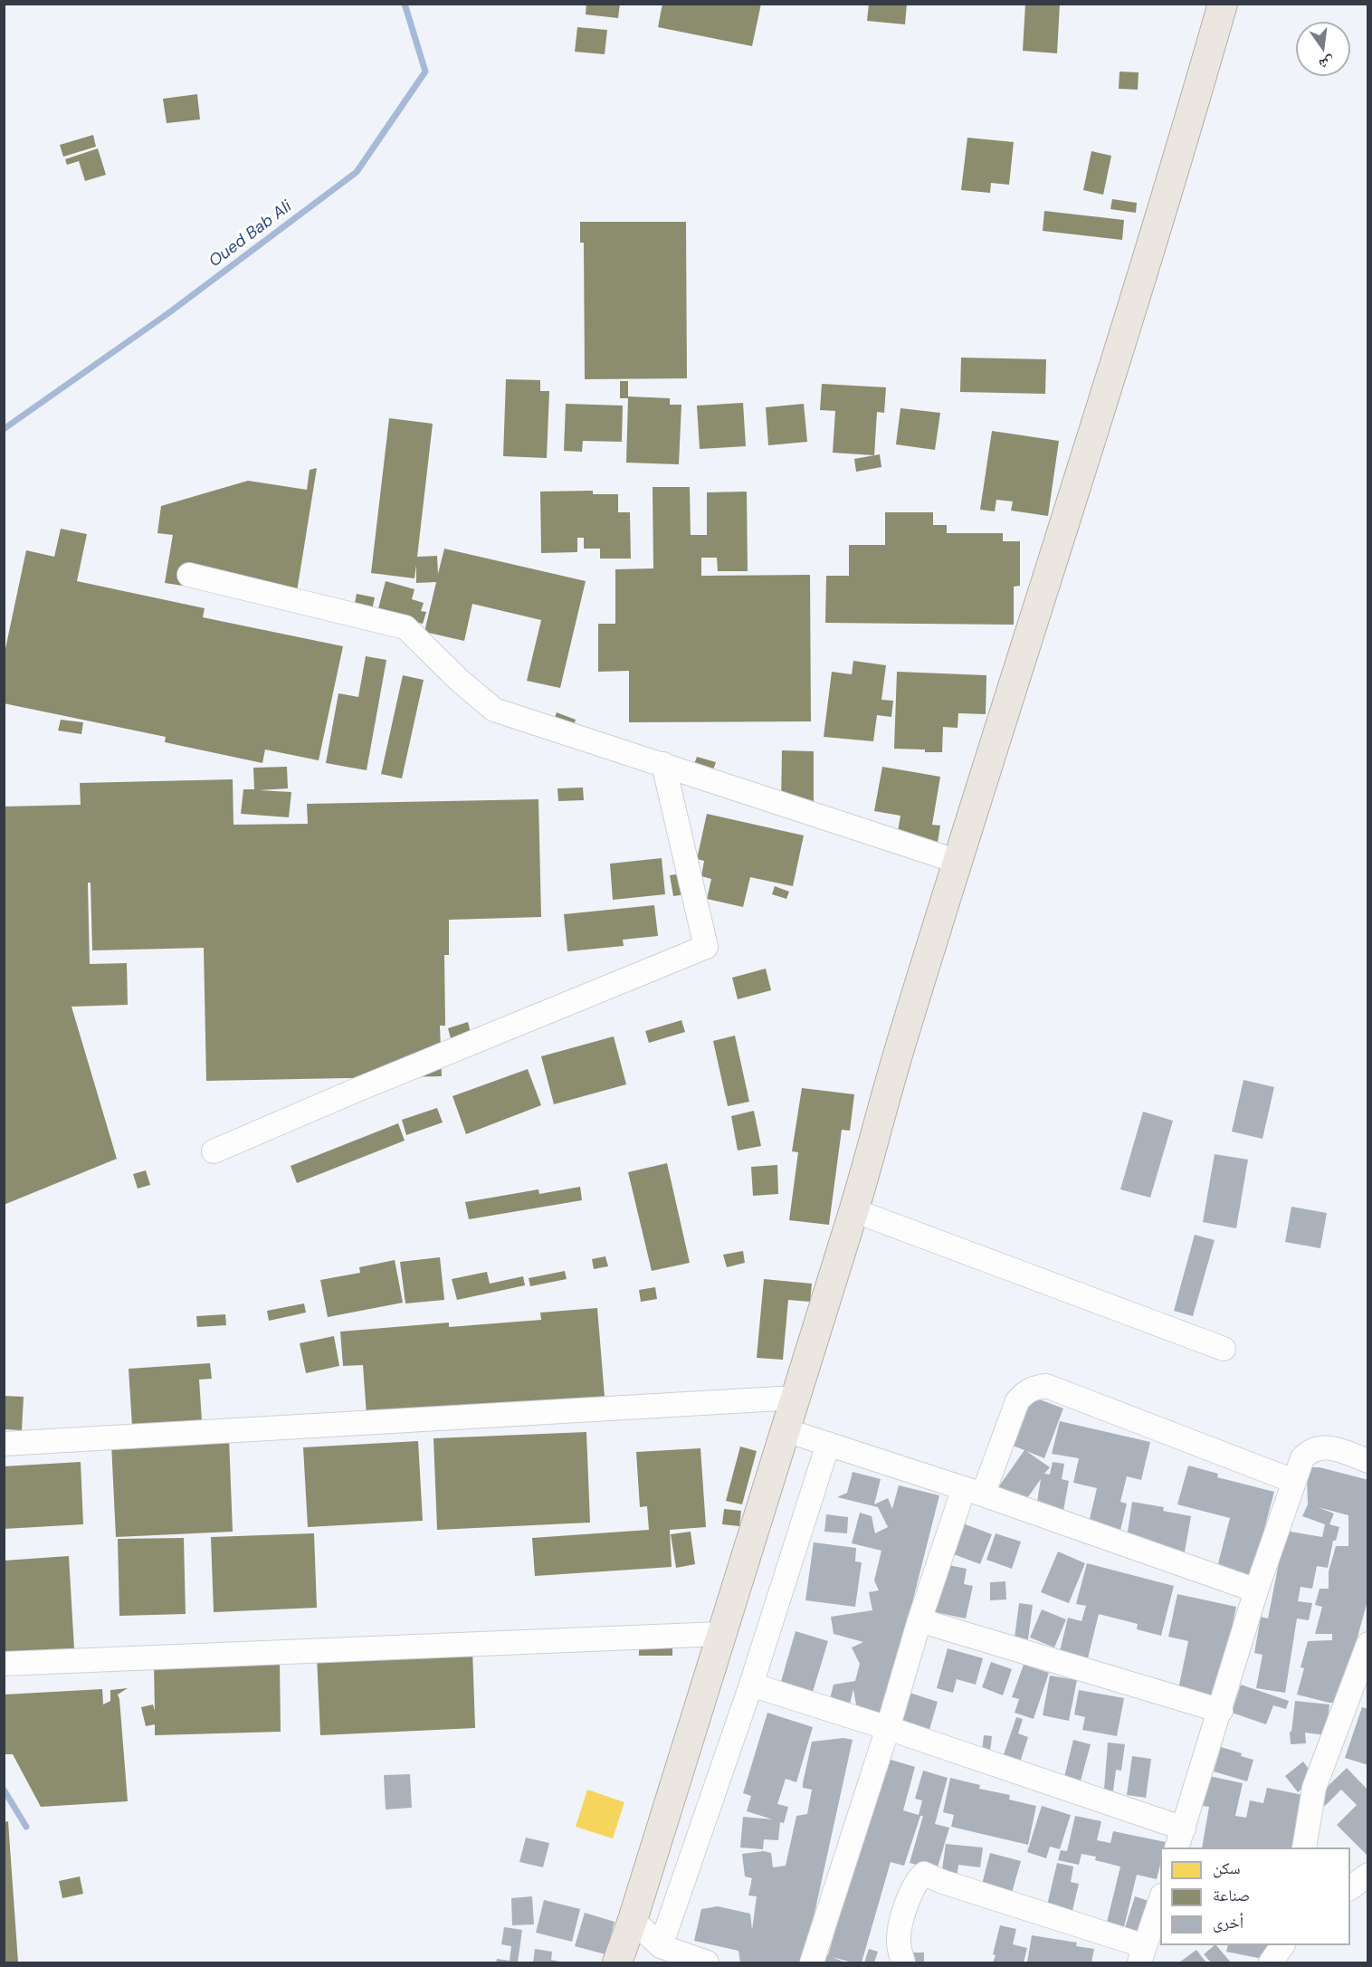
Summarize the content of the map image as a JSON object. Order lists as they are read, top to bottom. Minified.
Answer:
{"water":["Oued Bab Ali"],"legend":["سكن","صناعة","أخرى"],"north":"bottom"}
